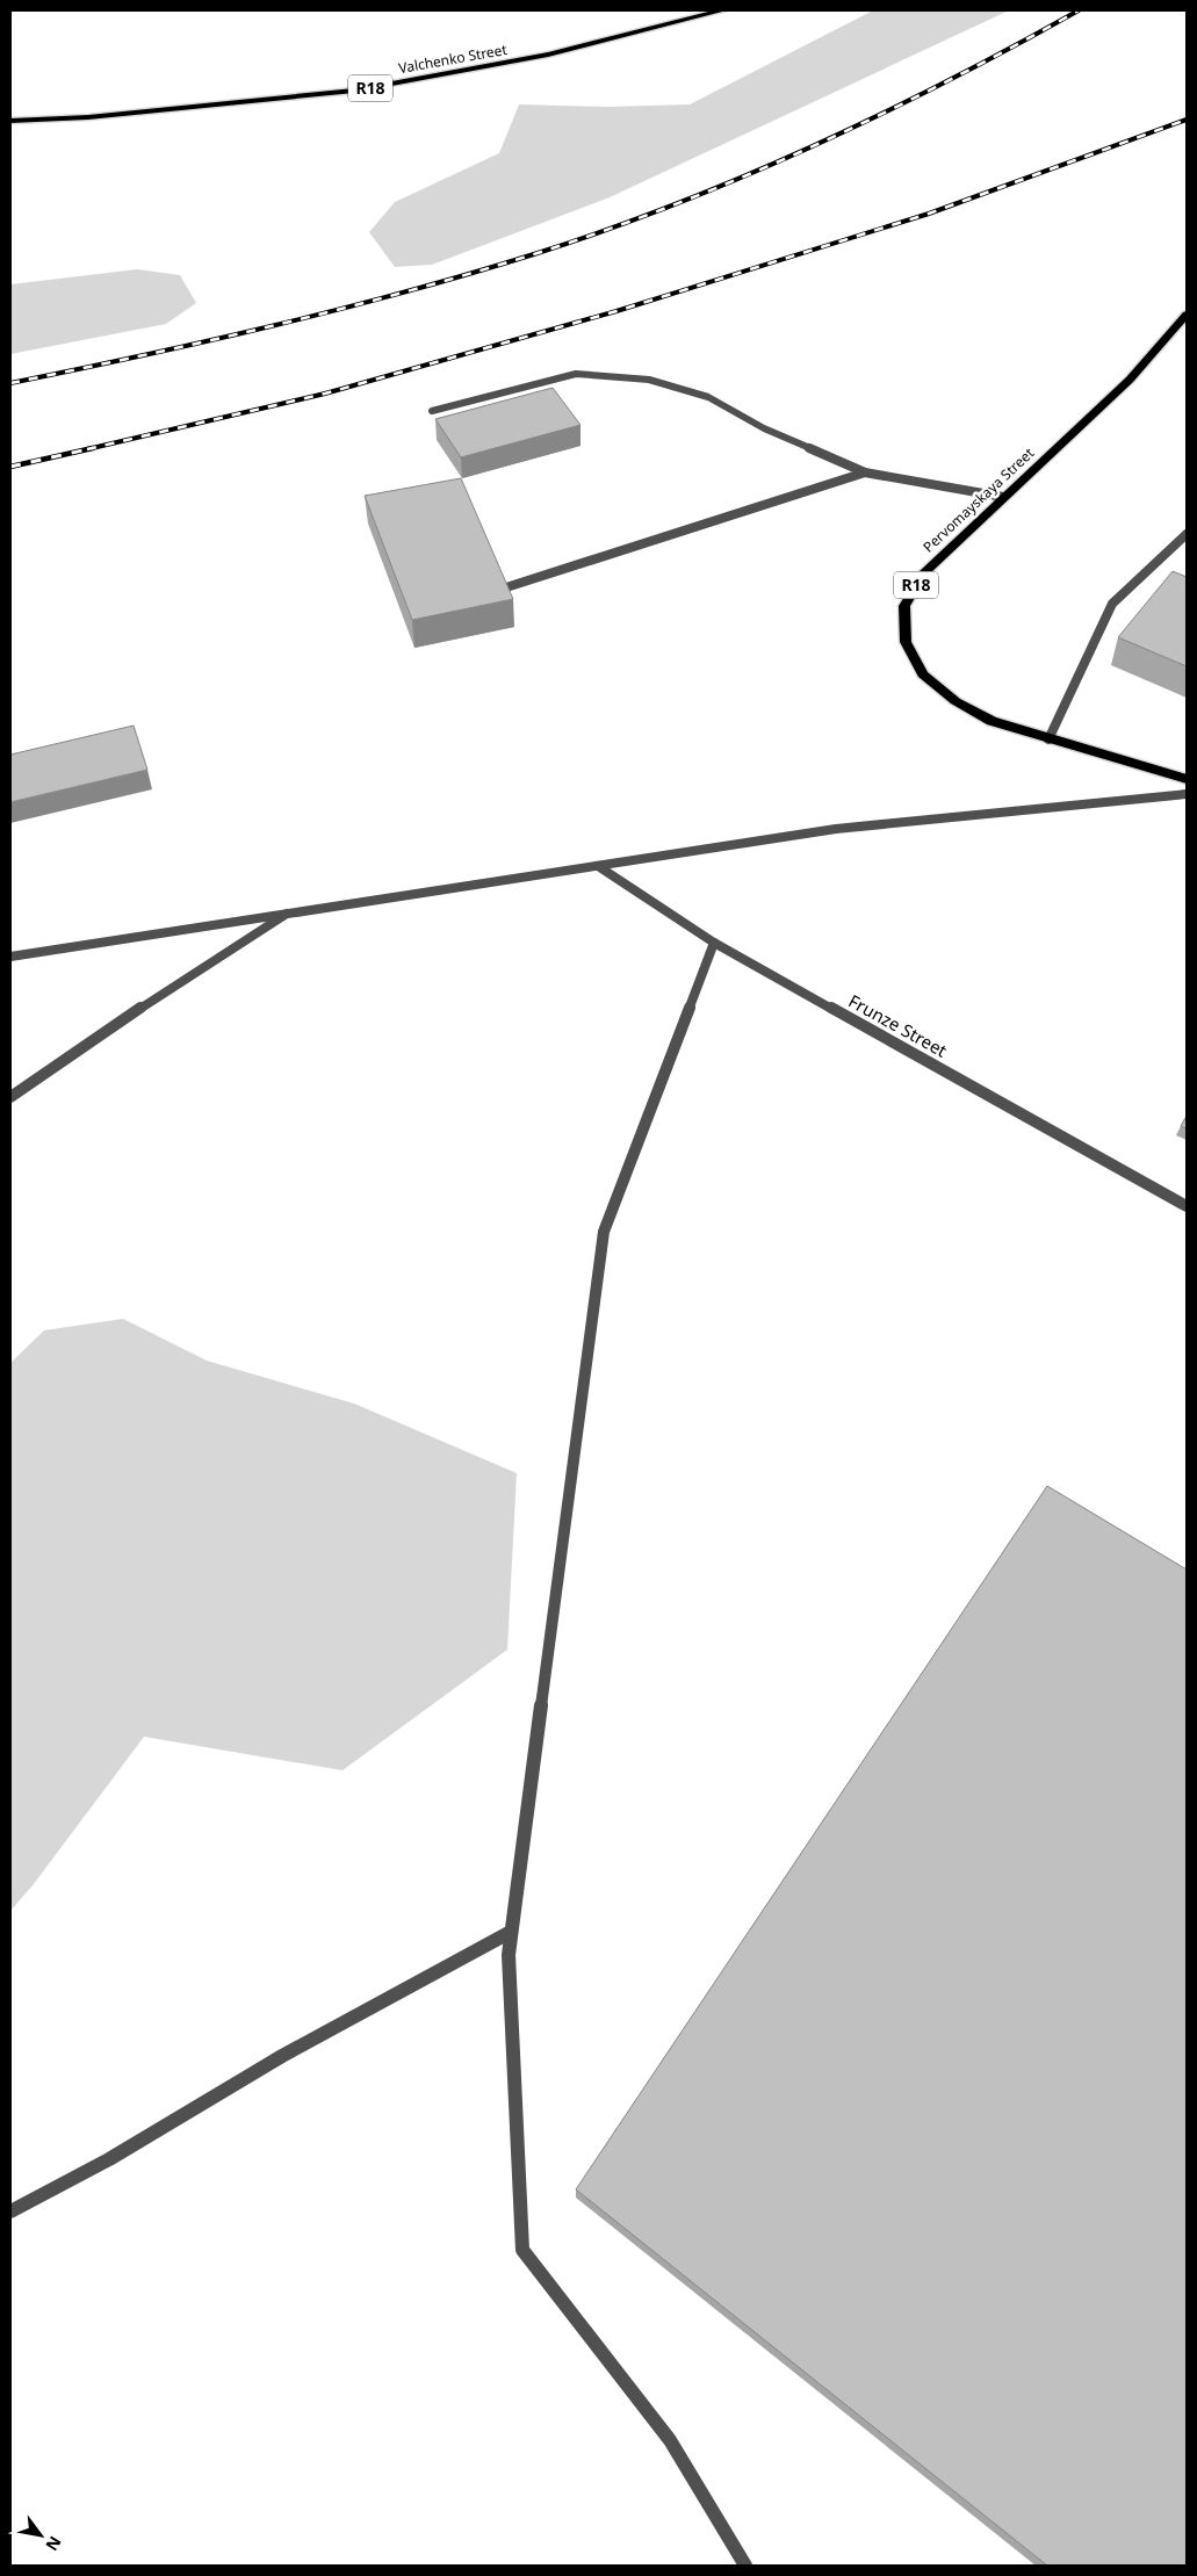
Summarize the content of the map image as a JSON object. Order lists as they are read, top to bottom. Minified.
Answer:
{"streets":{"main road":["Valchenko Street","R18","Pervomayskaya Street"],"street":["Frunze Street"]},"north":"bottom right"}
